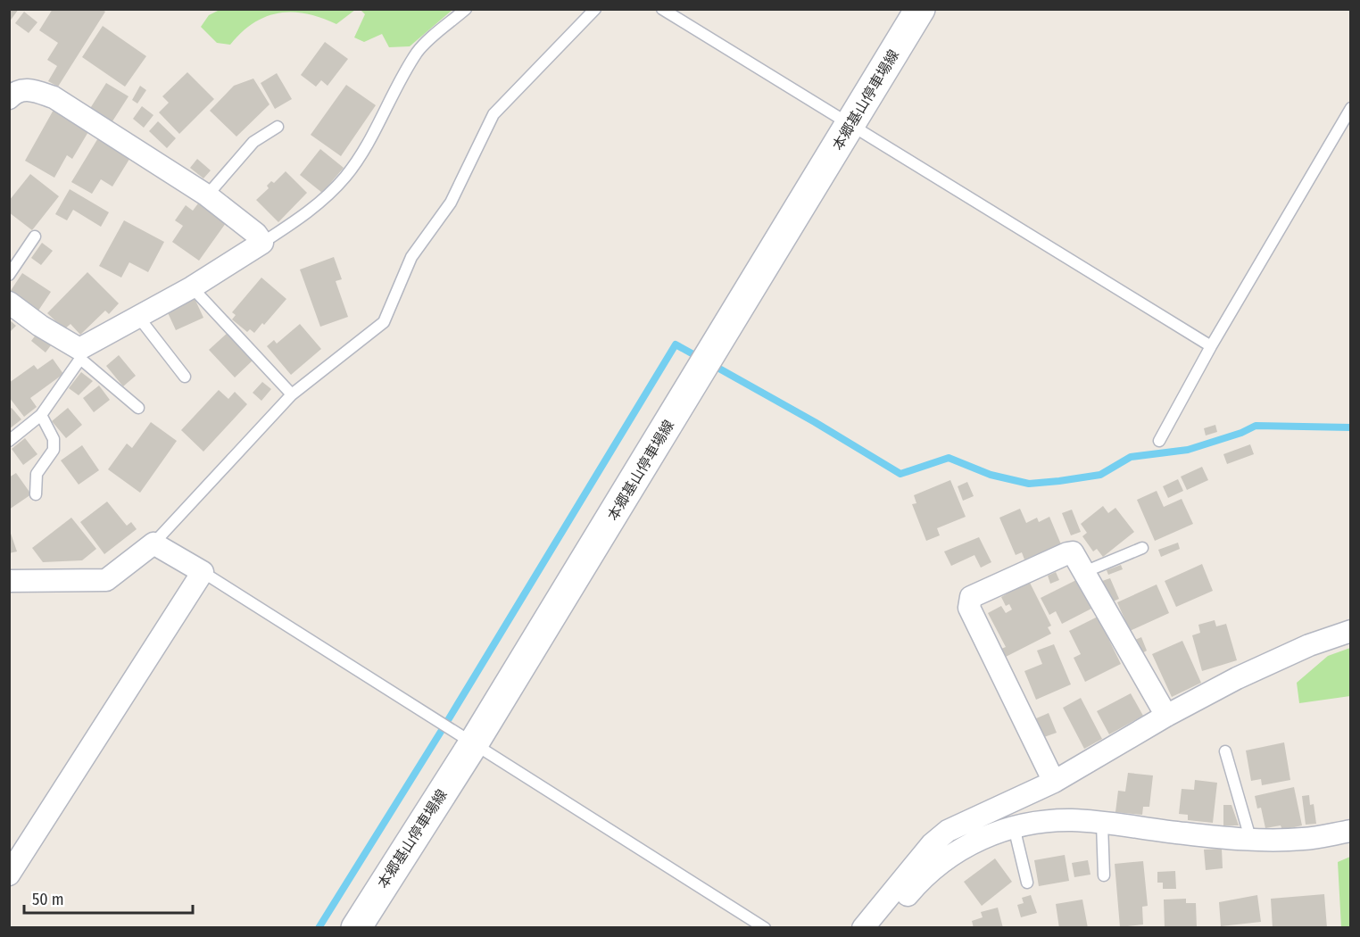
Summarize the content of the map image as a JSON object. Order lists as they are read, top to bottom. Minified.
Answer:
{"streets":{"main road":["本郷基山停車場線"]},"scale_bar":"50 m"}
